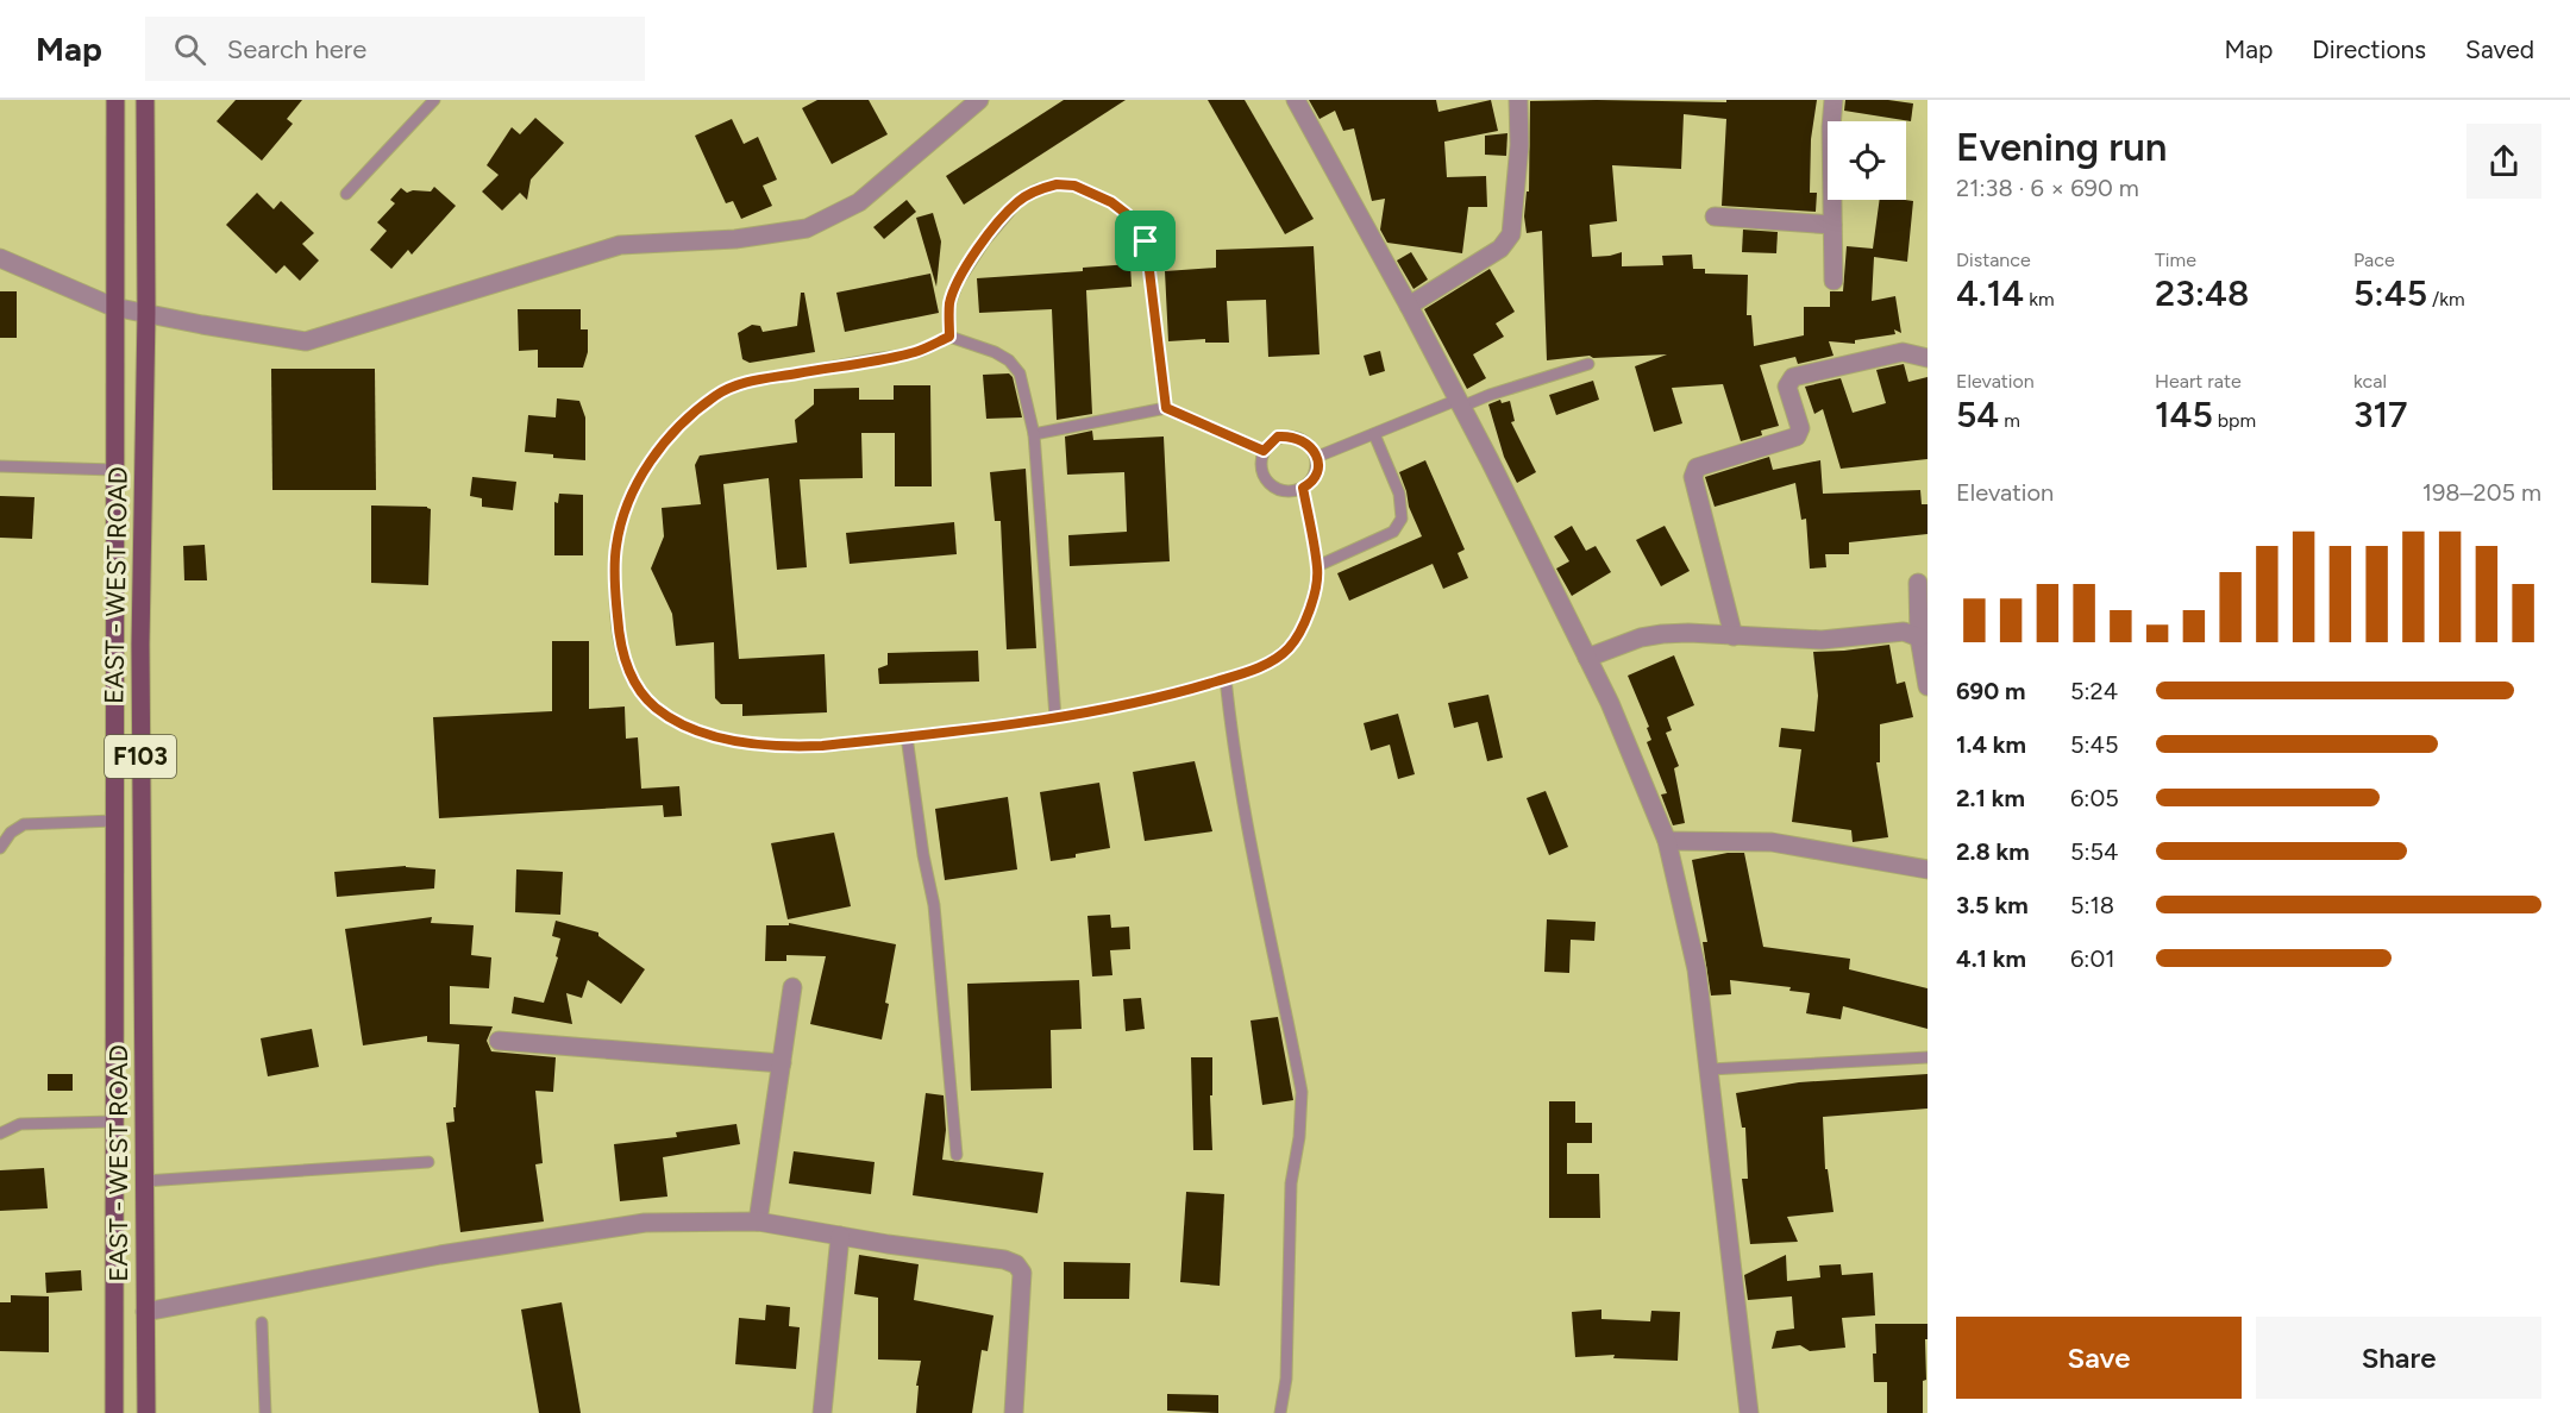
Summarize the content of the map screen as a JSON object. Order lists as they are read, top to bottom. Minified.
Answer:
{"streets":{"main road":["EAST - WEST ROAD","F103"]},"page":{"header":"Map","search":"Search here","nav":["Map","Directions","Saved"],"heading":["Evening run","21:38 · 6 × 690 m"],"stats":[["Distance","4.14 km"],["Time","23:48"],["Pace","5:45 /km"],["Elevation","54 m"],["Heart rate","145 bpm"],["kcal","317"]],"chart":["Elevation","198–205 m"],"list":[{"name":"690 m","note":"5:24"},{"name":"1.4 km","note":"5:45"},{"name":"2.1 km","note":"6:05"},{"name":"2.8 km","note":"5:54"},{"name":"3.5 km","note":"5:18"},{"name":"4.1 km","note":"6:01"}],"buttons":["Save","Share"]}}
